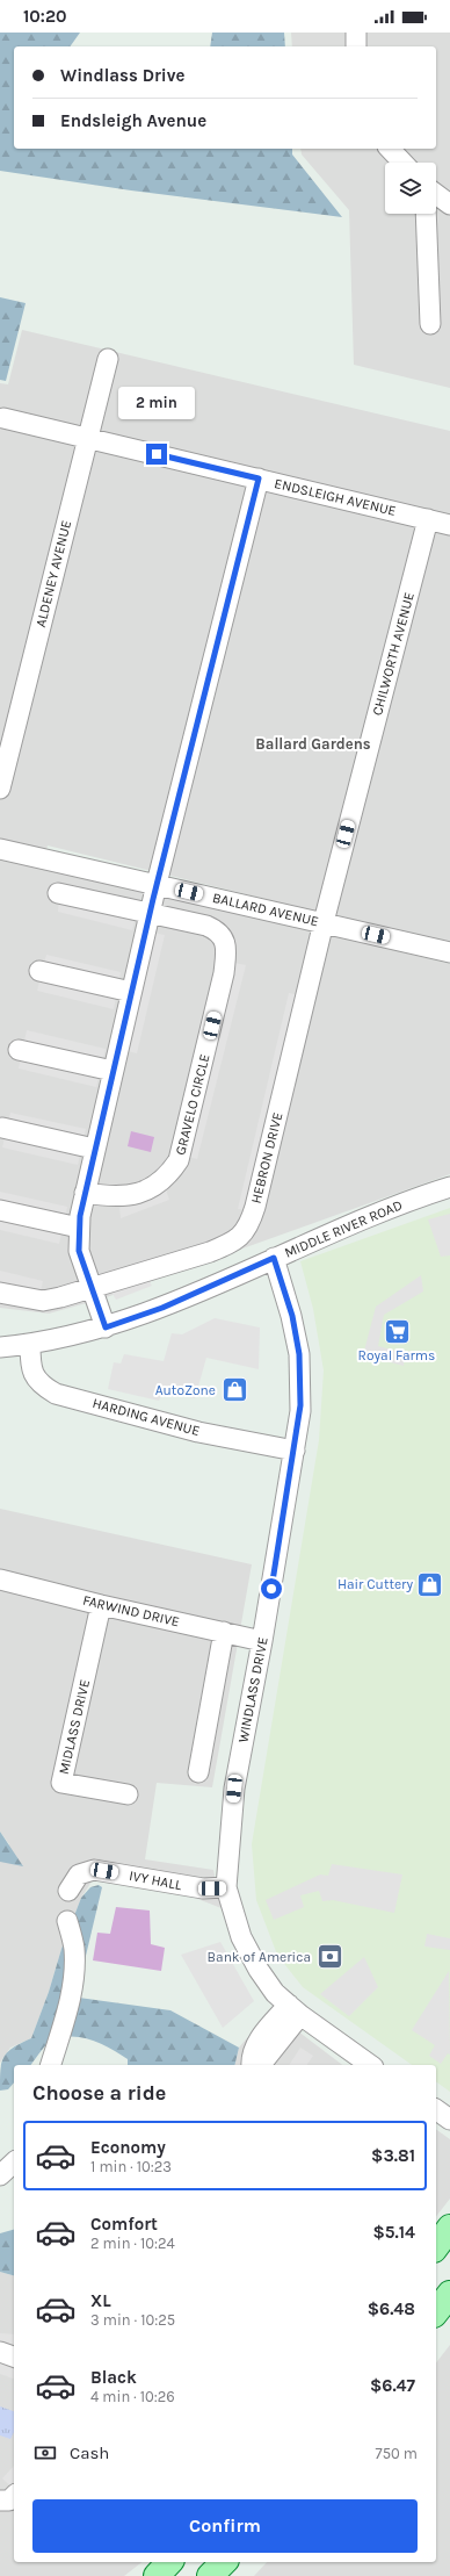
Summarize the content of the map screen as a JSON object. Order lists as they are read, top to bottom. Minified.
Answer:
{"streets":{"street":["ENDSLEIGH AVENUE","ALDENEY AVENUE","CHILWORTH AVENUE","BALLARD AVENUE","GRAVELO CIRCLE","HEBRON DRIVE","MIDDLE RIVER ROAD","HARDING AVENUE","FARWIND DRIVE","WINDLASS DRIVE","MIDLASS DRIVE","IVY HALL"]},"crossings":[["ENDSLEIGH AVENUE","ALDENEY AVENUE"],["ENDSLEIGH AVENUE","CHILWORTH AVENUE"],["CHILWORTH AVENUE","BALLARD AVENUE"],["CHILWORTH AVENUE","HEBRON DRIVE"],["BALLARD AVENUE","HEBRON DRIVE"],["MIDDLE RIVER ROAD","HARDING AVENUE"],["MIDDLE RIVER ROAD","WINDLASS DRIVE"],["HARDING AVENUE","WINDLASS DRIVE"],["FARWIND DRIVE","WINDLASS DRIVE"],["FARWIND DRIVE","MIDLASS DRIVE"],["WINDLASS DRIVE","IVY HALL"]],"districts":["Ballard Gardens"],"places":{"supermarket":["Royal Farms"],"shop":["AutoZone","Hair Cuttery"],"bank":["Bank of America"]},"page":{"status":"10:20","banner":["Windlass Drive","Endsleigh Avenue"],"bubble":"2 min","heading":"Choose a ride","list":[{"name":"Economy","note":"1 min · 10:23","value":"$3.81"},{"name":"Comfort","note":"2 min · 10:24","value":"$5.14"},{"name":"XL","note":"3 min · 10:25","value":"$6.48"},{"name":"Black","note":"4 min · 10:26","value":"$6.47"}],"pay":["Cash","750 m"],"buttons":"Confirm"}}
